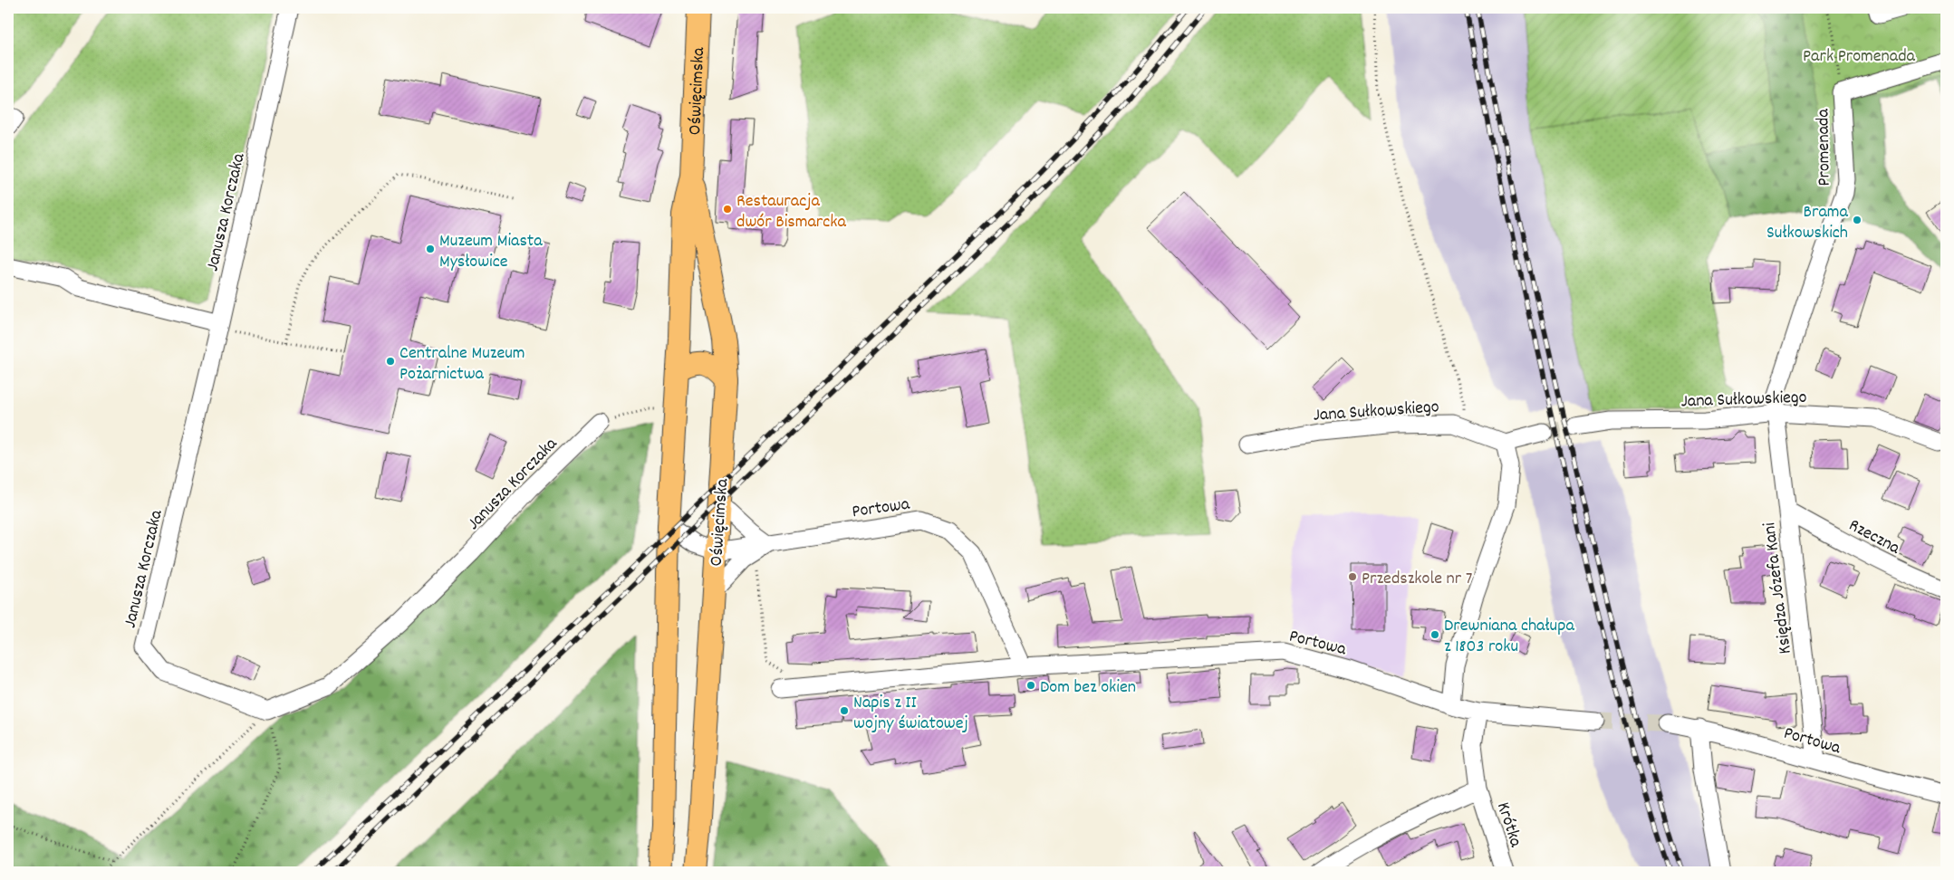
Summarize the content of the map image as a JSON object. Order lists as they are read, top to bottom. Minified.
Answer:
{"streets":{"main road":["Oświęcimska"],"street":["Promenada","Janusza Korczaka","Jana Sułkowskiego","Portowa","Rzeczna","Księdza Józefa Kani","Krótka"]},"crossings":[["Oświęcimska","Portowa"],["Promenada","Jana Sułkowskiego"],["Promenada","Księdza Józefa Kani"],["Jana Sułkowskiego","Księdza Józefa Kani"],["Portowa","Księdza Józefa Kani"],["Portowa","Krótka"],["Rzeczna","Księdza Józefa Kani"]],"parks":["Park Promenada"],"places":["Restauracja dwór Bismarcka","Brama Sułkowskich","Muzeum Miasta Mysłowice","Centralne Muzeum Pożarnictwa","Przedszkole nr 7","Drewniana chałupa z 1803 roku","Dom bez okien","Napis z II wojny światowej"]}
